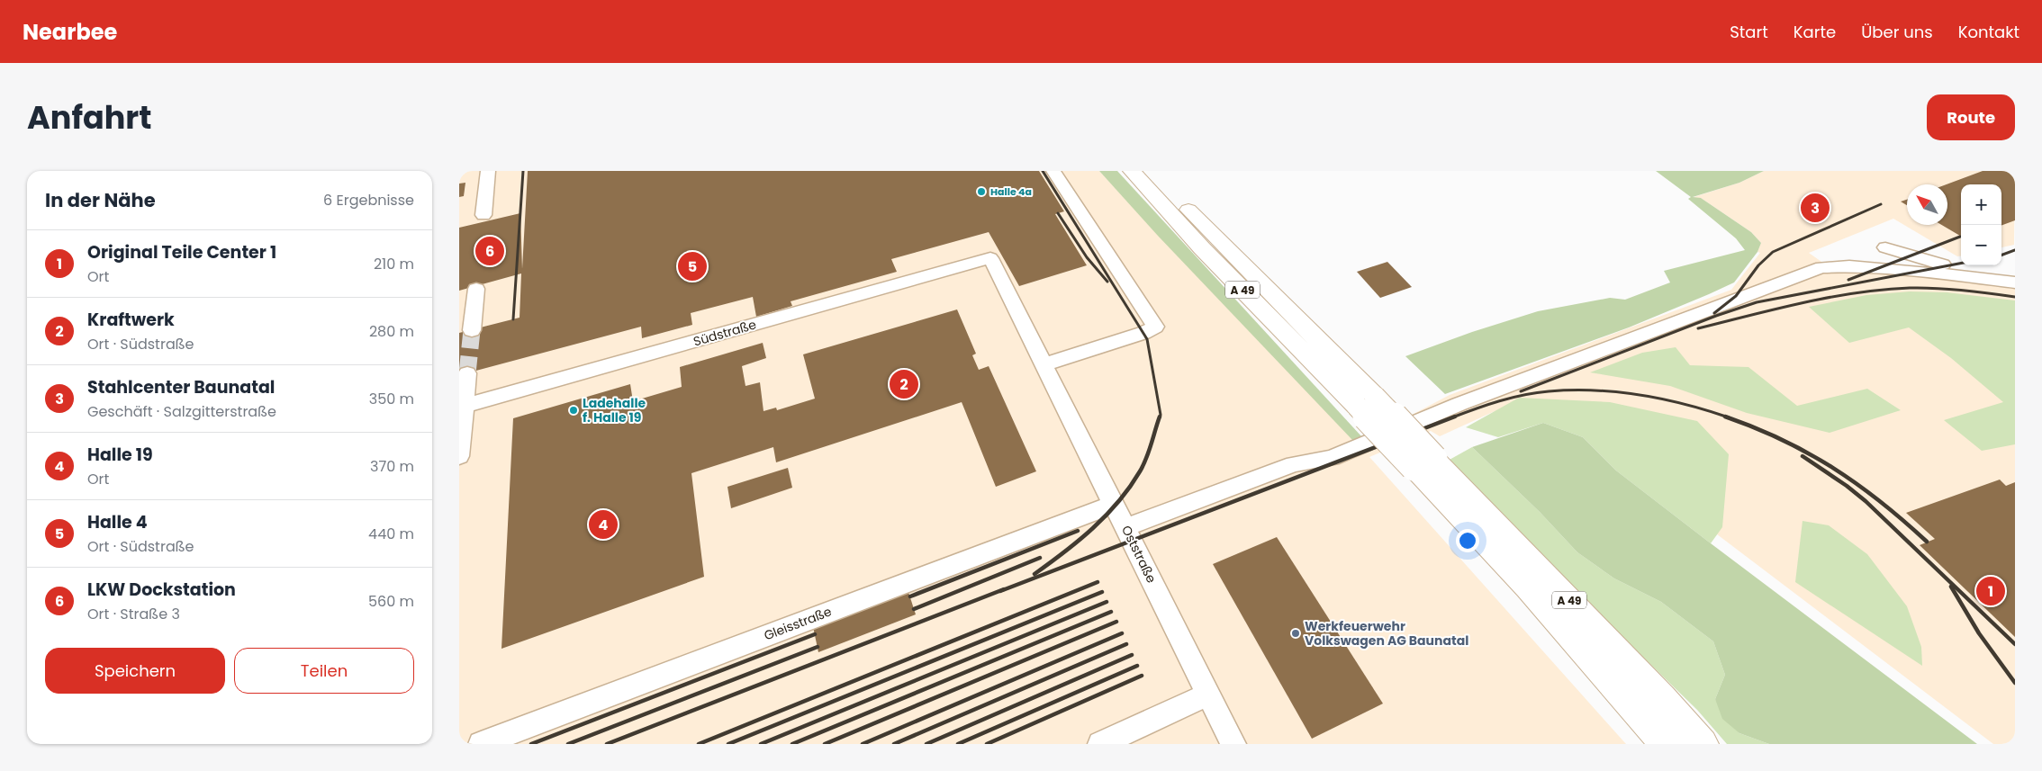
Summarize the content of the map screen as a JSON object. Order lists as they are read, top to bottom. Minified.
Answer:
{"streets":{"highway":["A 49"],"street":["Südstraße","Oststraße","Gleisstraße"]},"crossings":[["Südstraße","Oststraße"],["Oststraße","Gleisstraße"]],"places":["Halle 4a","Ladehalle f. Halle 19","Werkfeuerwehr Volkswagen AG Baunatal"],"north":"top left","page":{"header":"Nearbee","nav":["Start","Karte","Über uns","Kontakt"],"title":"Anfahrt","buttons":["Route",["Speichern","Teilen"]],"heading":["In der Nähe","6 Ergebnisse"],"map_buttons":["+","−"],"pins":["3","6","5","2","4","1"],"list":[{"mark":"1","name":"Original Teile Center 1","note":"Ort","value":"210 m"},{"mark":"2","name":"Kraftwerk","note":"Ort · Südstraße","value":"280 m"},{"mark":"3","name":"Stahlcenter Baunatal","note":"Geschäft · Salzgitterstraße","value":"350 m"},{"mark":"4","name":"Halle 19","note":"Ort","value":"370 m"},{"mark":"5","name":"Halle 4","note":"Ort · Südstraße","value":"440 m"},{"mark":"6","name":"LKW Dockstation","note":"Ort · Straße 3","value":"560 m"}]}}
